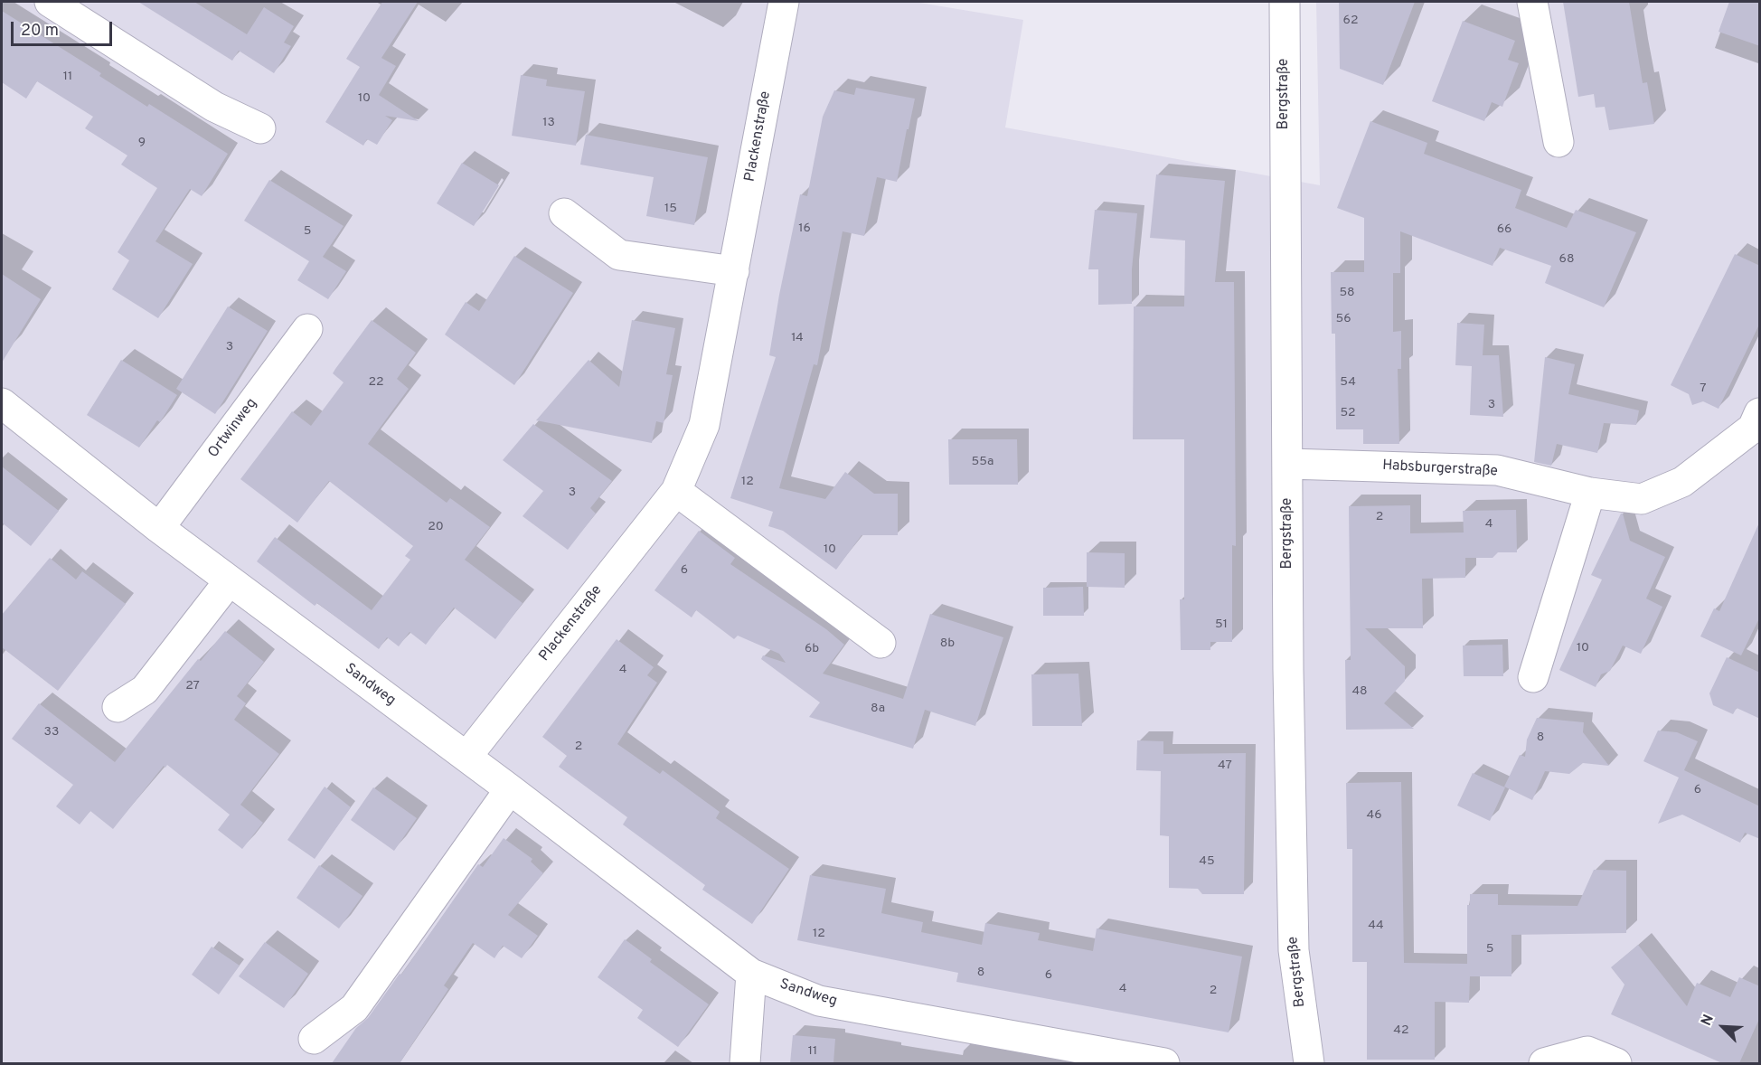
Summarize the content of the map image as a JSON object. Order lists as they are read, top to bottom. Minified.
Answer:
{"streets":{"street":["Bergstraße","Plackenstraße","Ortwinweg","Habsburgerstraße","Sandweg"]},"crossings":[["Bergstraße","Habsburgerstraße"],["Plackenstraße","Sandweg"],["Ortwinweg","Sandweg"]],"house_numbers":["62","11","10","13","9","15","16","66","5","68","58","56","14","3","22","54","7","3","52","55a","12","3","2","4","20","10","6","51","8b","10","6b","4","27","48","8a","33","8","2","47","6","46","45","44","12","5","8","6","4","2","42","11"],"scale_bar":"20 m","north":"top left"}
